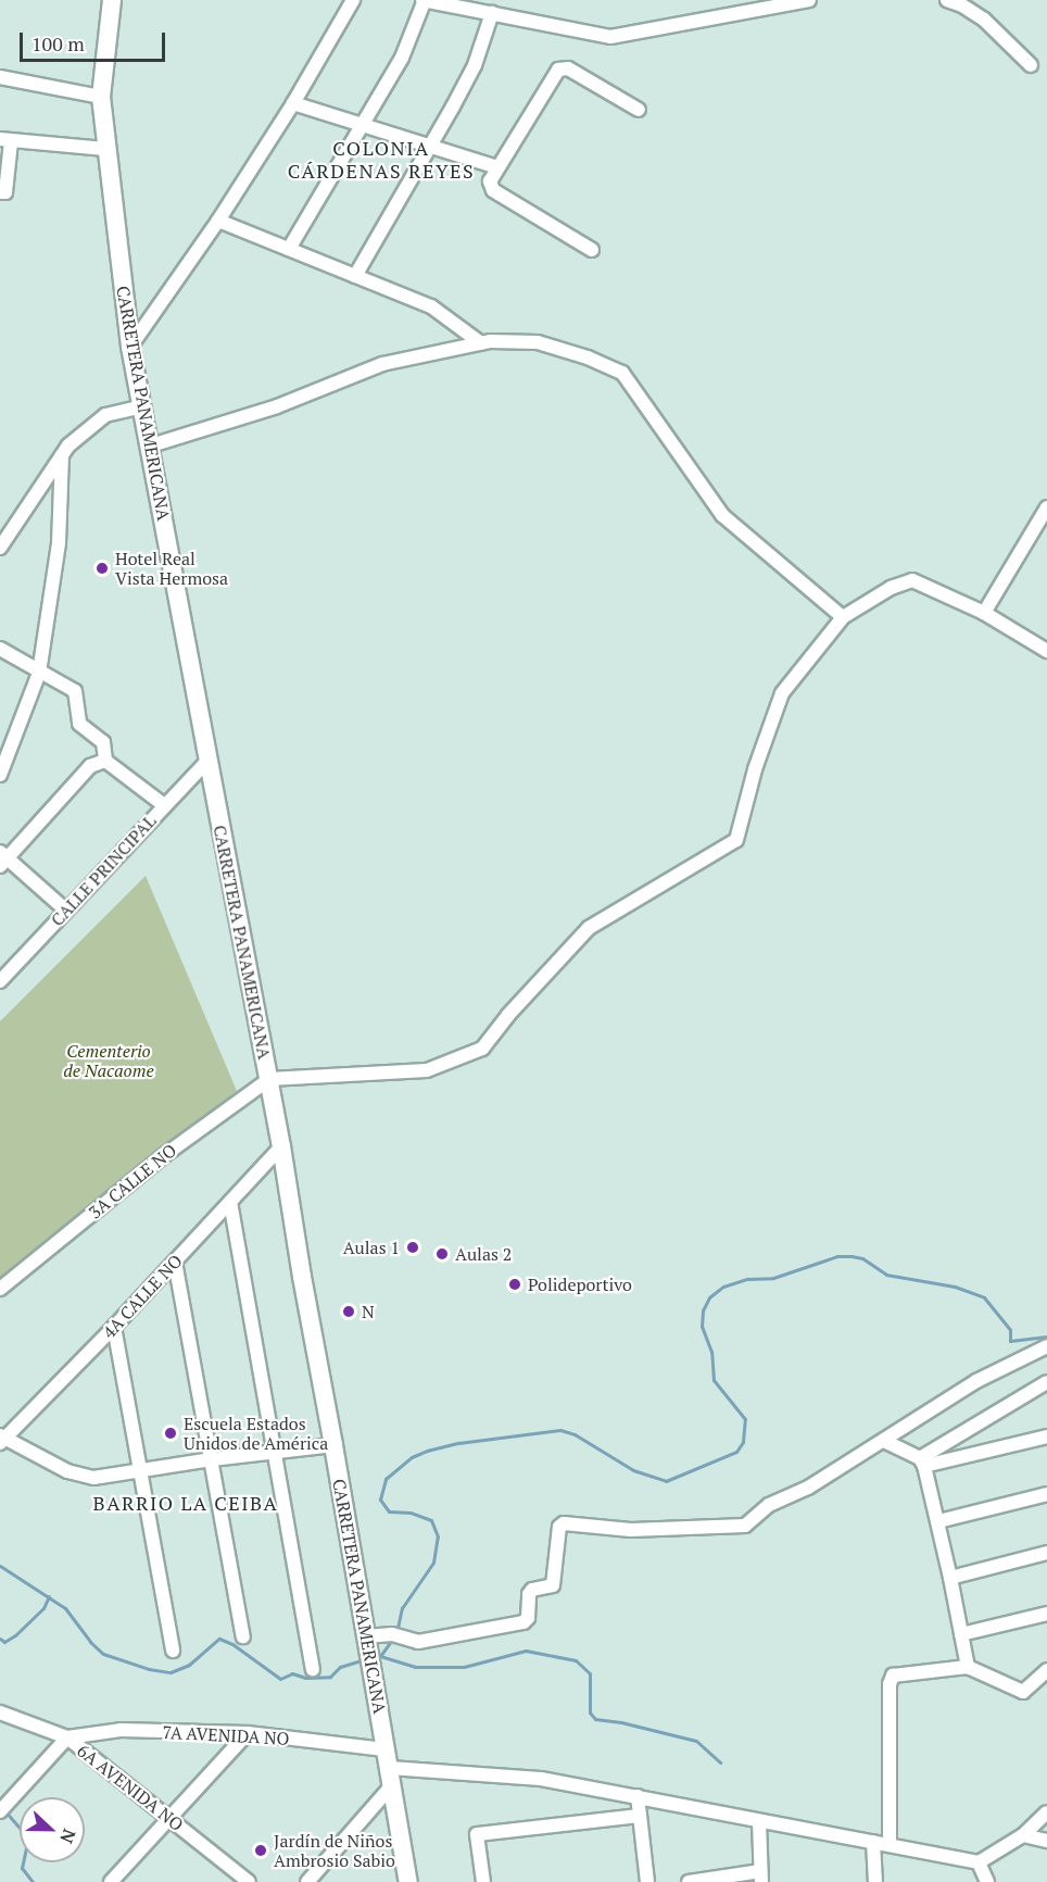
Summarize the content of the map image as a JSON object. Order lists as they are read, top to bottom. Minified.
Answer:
{"streets":{"highway":["CARRETERA PANAMERICANA"],"street":["CALLE PRINCIPAL","3A CALLE NO","4A CALLE NO","7A AVENIDA NO","6A AVENIDA NO"]},"crossings":[["CARRETERA PANAMERICANA","CALLE PRINCIPAL"],["CARRETERA PANAMERICANA","3A CALLE NO"],["CARRETERA PANAMERICANA","4A CALLE NO"],["CARRETERA PANAMERICANA","7A AVENIDA NO"],["7A AVENIDA NO","6A AVENIDA NO"]],"districts":["COLONIA CÁRDENAS REYES","BARRIO LA CEIBA"],"parks":["Cementerio de Nacaome"],"places":["Hotel Real Vista Hermosa","Aulas 1","Aulas 2","Polideportivo","N","Escuela Estados Unidos de América","Jardín de Niños Ambrosio Sabio"],"scale_bar":"100 m","north":"right"}
